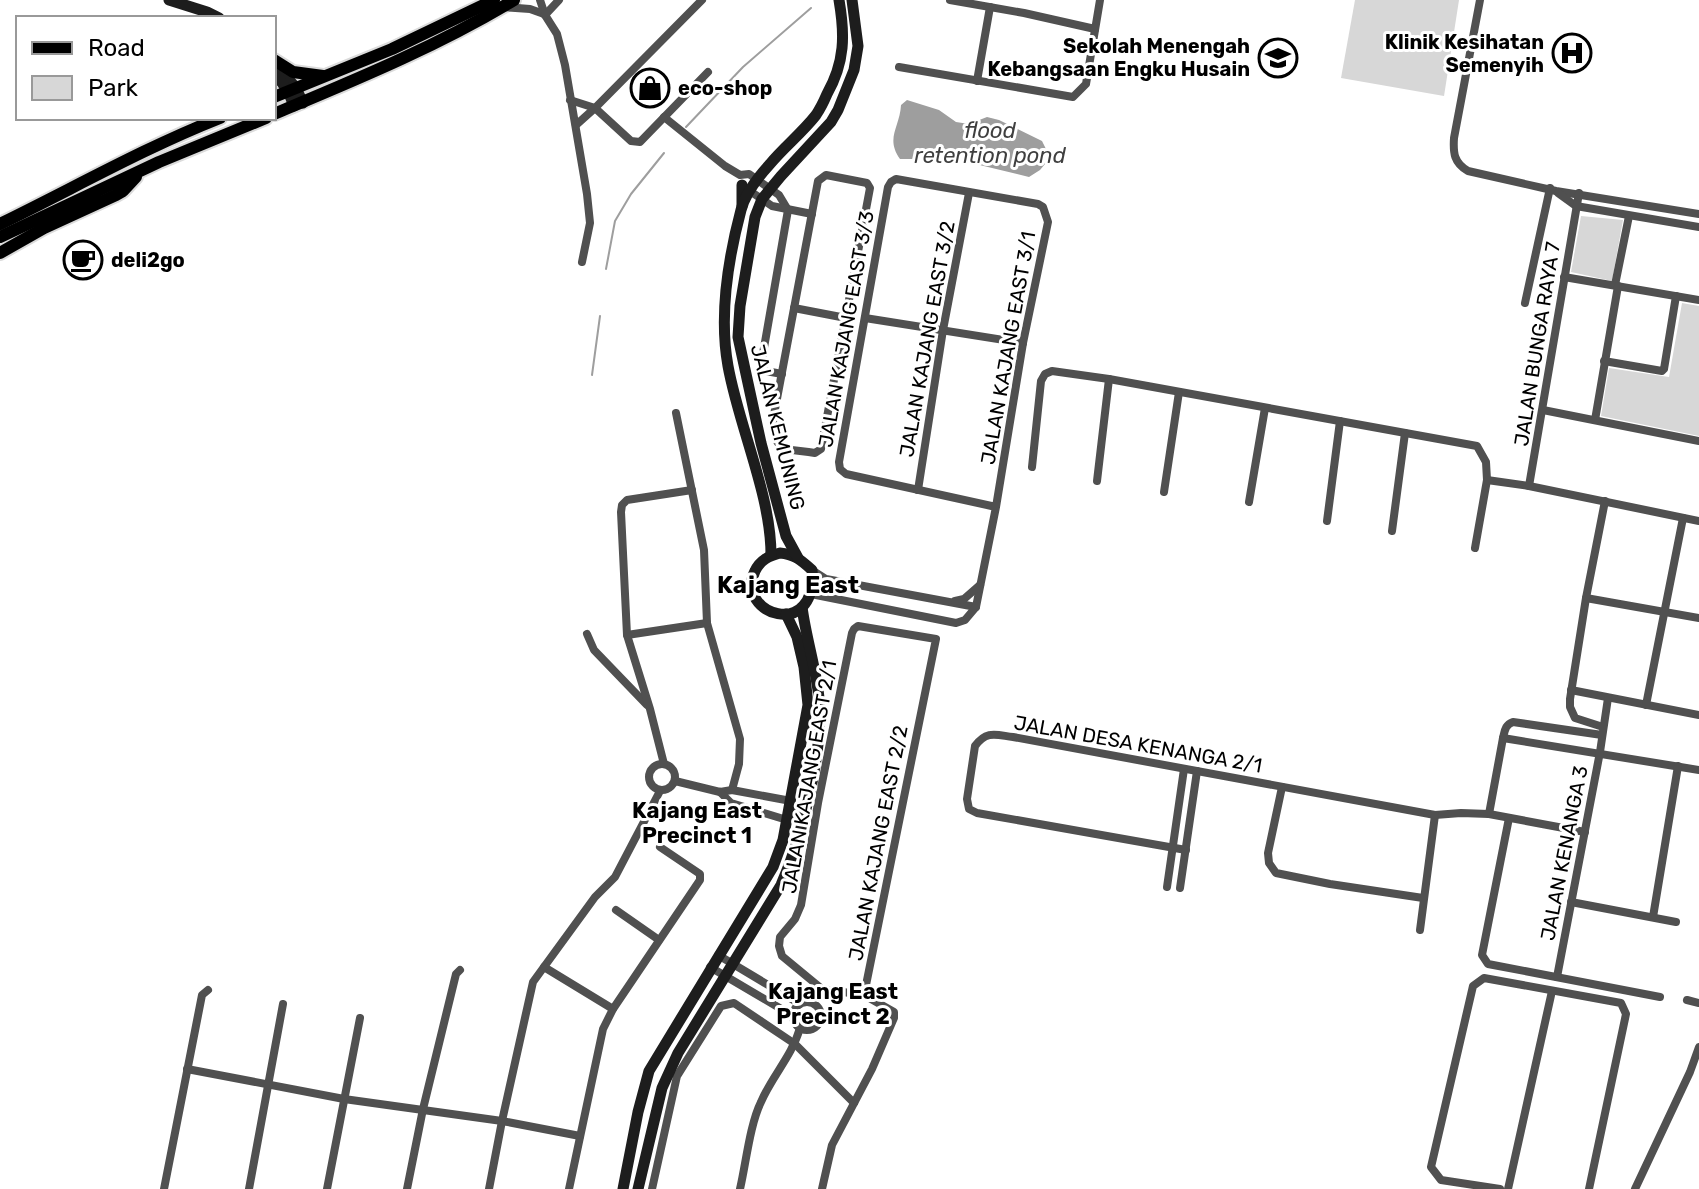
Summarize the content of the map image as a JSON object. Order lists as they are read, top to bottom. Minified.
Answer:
{"streets":{"street":["JALAN KAJANG EAST 3/3","JALAN KAJANG EAST 3/2","JALAN BUNGA RAYA 7","JALAN KAJANG EAST 3/1","JALAN KEMUNING","JALAN DESA KENANGA 2/1","JALAN KAJANG EAST 2/1","JALAN KAJANG EAST 2/2","JALAN KENANGA 3"]},"crossings":[["JALAN KAJANG EAST 3/3","JALAN KAJANG EAST 3/2"],["JALAN KAJANG EAST 3/3","JALAN KAJANG EAST 3/1"],["JALAN KAJANG EAST 3/2","JALAN KAJANG EAST 3/1"],["JALAN DESA KENANGA 2/1","JALAN KENANGA 3"],["JALAN KAJANG EAST 2/1","JALAN KAJANG EAST 2/2"]],"districts":["Kajang East","Kajang East Precinct 1","Kajang East Precinct 2"],"water":["flood retention pond"],"places":{"hospital":["Klinik Kesihatan Semenyih"],"school or university":["Sekolah Menengah Kebangsaan Engku Husain"],"shop":["eco-shop"],"cafe":["deli2go"]},"legend":["Road","Park"]}
